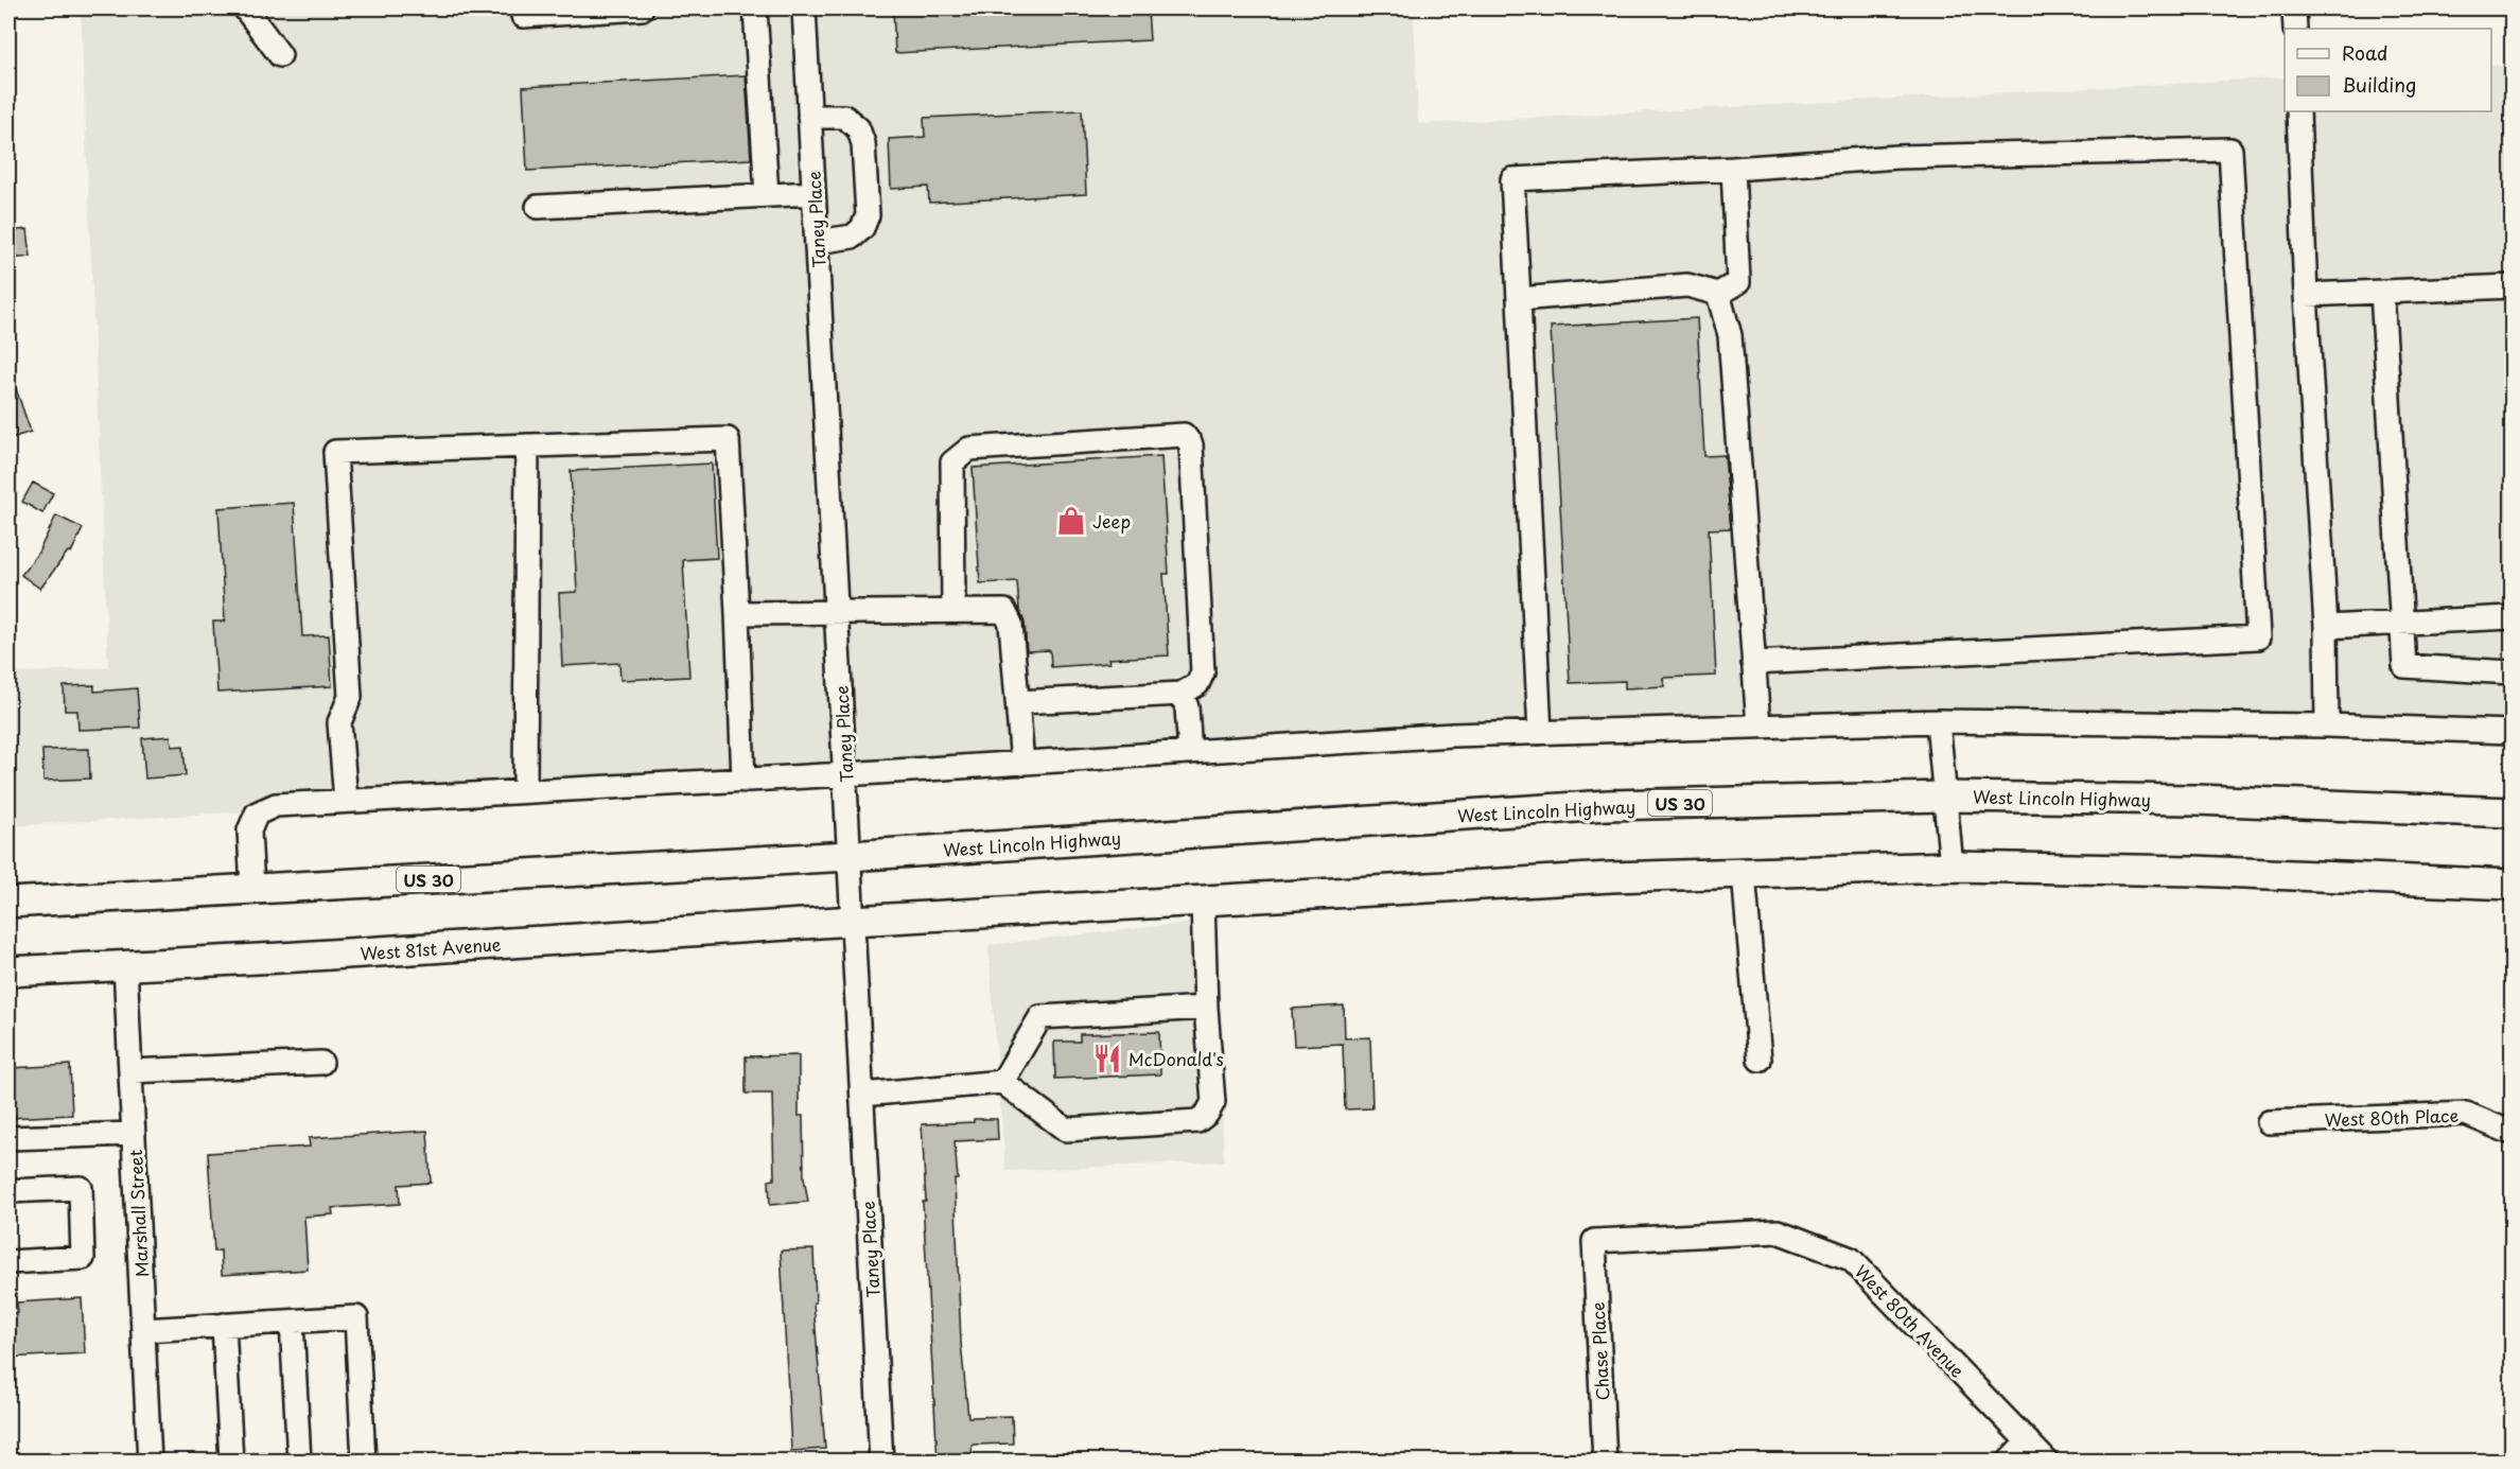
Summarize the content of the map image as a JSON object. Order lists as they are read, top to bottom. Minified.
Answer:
{"streets":{"main road":["West Lincoln Highway","US 30","West 81st Avenue"],"street":["Taney Place","West 80th Place","Marshall Street","West 80th Avenue","Chase Place"]},"crossings":[["Taney Place","West Lincoln Highway"],["Taney Place","US 30"],["Taney Place","West 81st Avenue"],["West Lincoln Highway","US 30"],["West 81st Avenue","Marshall Street"],["West 80th Avenue","Chase Place"]],"places":{"shop":["Jeep"],"restaurant":["McDonald's"]},"legend":["Road","Building"]}
